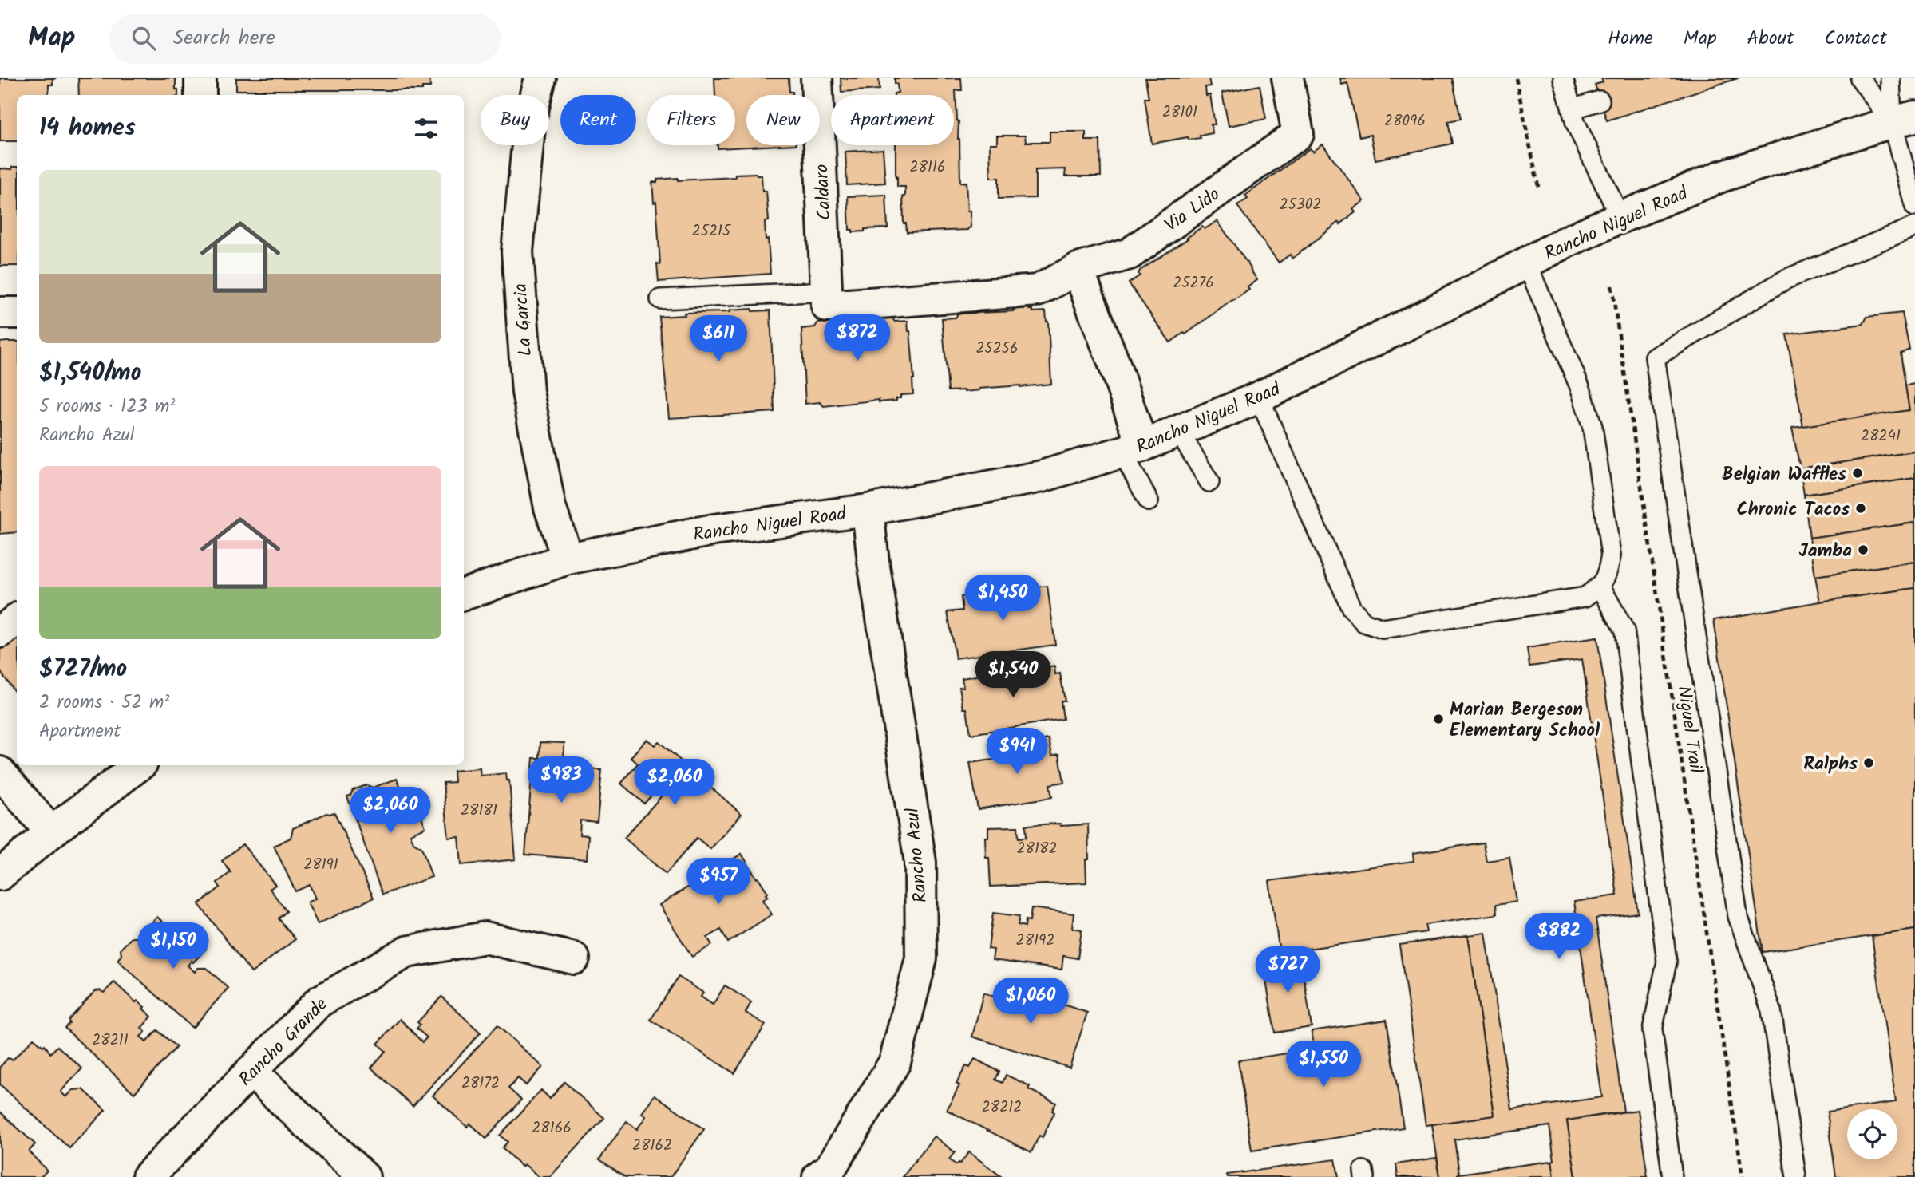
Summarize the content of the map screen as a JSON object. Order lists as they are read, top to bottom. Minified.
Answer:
{"streets":{"street":["Caldaro","Via Lido","Rancho Niguel Road","La Garcia","Rancho Azul","Rancho Grande"],"path":["Niguel Trail"]},"crossings":[["Caldaro","Via Lido"],["Rancho Niguel Road","La Garcia"],["Rancho Niguel Road","Rancho Azul"]],"places":["Belgian Waffles","Chronic Tacos","Jamba","Marian Bergeson Elementary School","Ralphs"],"house_numbers":["28101","28096","28116","25302","25215","25276","25256","28241","28181","28182","28191","28192","28211","28172","28212","28166","28162"],"page":{"header":"Map","search":"Search here","nav":["Home","Map","About","Contact"],"chip":["Buy","Rent","Filters","New","Apartment"],"heading":"14 homes","list":[{"name":"$1,540/mo","note":"5 rooms · 123 m² · Rancho Azul"},{"name":"$727/mo","note":"2 rooms · 52 m² · Apartment"}],"price":["$872","$611","$1,450","$1,540","$941","$983","$2,060","$2,060","$957","$882","$1,150","$727","$1,060","$1,550"]}}
